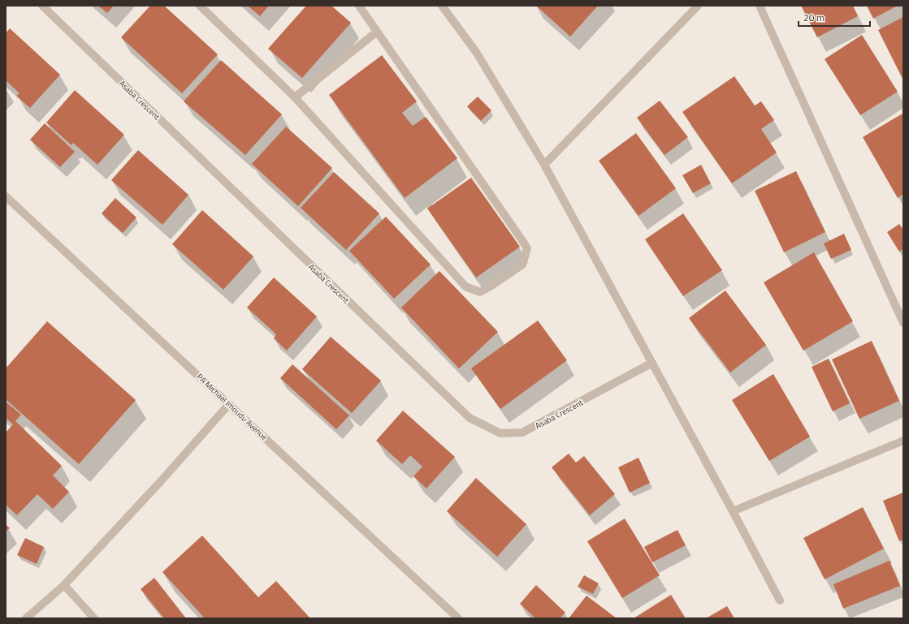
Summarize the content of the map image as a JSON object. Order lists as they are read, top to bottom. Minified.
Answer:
{"streets":{"street":["Asaba Crescent","PA Michael Imoudu Avenue"]},"scale_bar":"20 m"}
